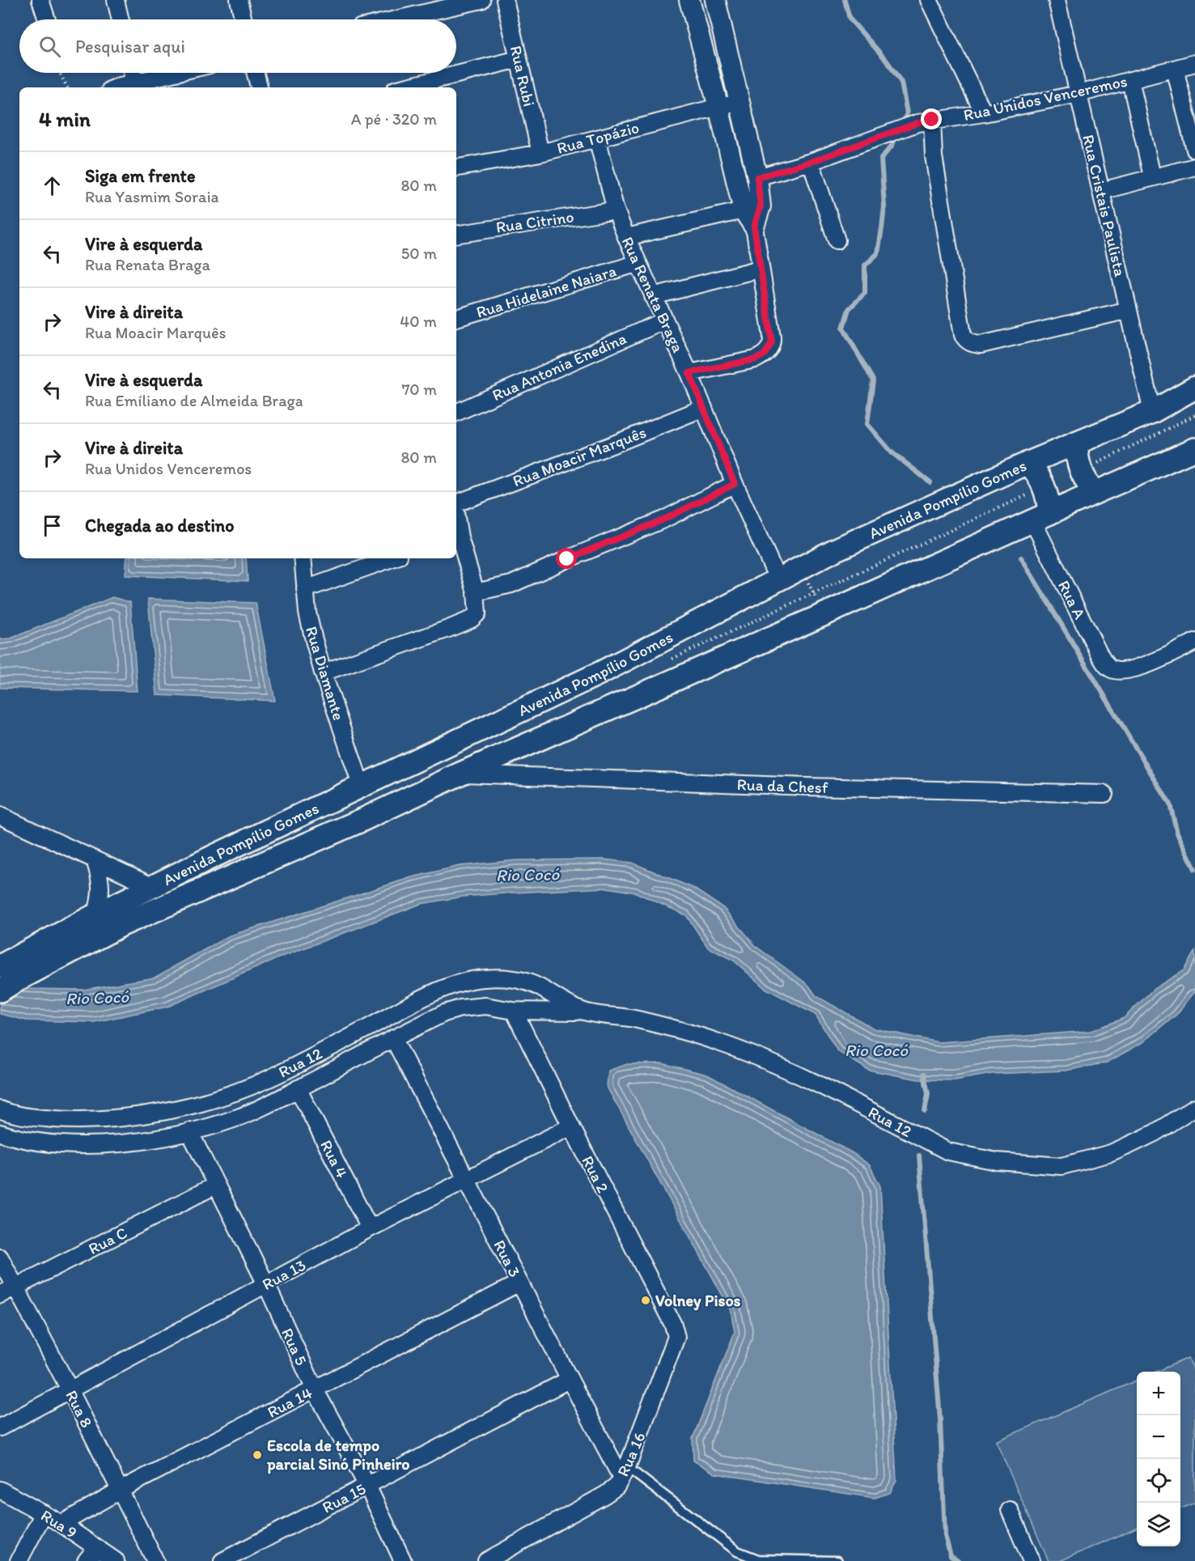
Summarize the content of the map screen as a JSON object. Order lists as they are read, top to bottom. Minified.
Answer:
{"streets":{"main road":["Avenida Pompílio Gomes"],"street":["Rua Rubi","Rua Unidos Venceremos","Rua Topázio","Rua Cristais Paulista","Rua Citrino","Rua Hidelaine Naiara","Rua Renata Braga","Rua Antonia Enedina","Rua Moacir Marquês","Rua A","Rua Diamante","Rua da Chesf","Rua 12","Rua 4","Rua 2","Rua C","Rua 3","Rua 13","Rua 5","Rua 14","Rua 8","Rua 16","Rua 15","Rua 9"]},"crossings":[["Rua Rubi","Rua Topázio"],["Rua Unidos Venceremos","Rua Cristais Paulista"],["Rua Topázio","Rua Renata Braga"],["Rua Cristais Paulista","Avenida Pompílio Gomes"],["Rua Citrino","Rua Renata Braga"],["Rua Hidelaine Naiara","Rua Renata Braga"],["Rua Renata Braga","Rua Antonia Enedina"],["Rua Renata Braga","Rua Moacir Marquês"],["Rua Renata Braga","Avenida Pompílio Gomes"],["Avenida Pompílio Gomes","Rua A"],["Avenida Pompílio Gomes","Rua Diamante"],["Avenida Pompílio Gomes","Rua da Chesf"],["Rua 12","Rua 4"],["Rua 12","Rua 2"],["Rua 12","Rua 3"],["Rua 12","Rua 5"],["Rua 4","Rua 13"],["Rua 2","Rua 13"],["Rua 2","Rua 16"],["Rua C","Rua 5"],["Rua C","Rua 8"],["Rua 3","Rua 13"],["Rua 3","Rua 14"],["Rua 3","Rua 16"],["Rua 3","Rua 15"],["Rua 13","Rua 5"],["Rua 13","Rua 8"],["Rua 5","Rua 14"],["Rua 5","Rua 15"],["Rua 14","Rua 8"],["Rua 14","Rua 9"]],"water":["Rio Cocó"],"places":["Volney Pisos","Escola de tempo parcial Sinó Pinheiro"],"page":{"search":"Pesquisar aqui","heading":["4 min","A pé · 320 m"],"list":[["Siga em frente","Rua Yasmim Soraia","80 m"],["Vire à esquerda","Rua Renata Braga","50 m"],["Vire à direita","Rua Moacir Marquês","40 m"],["Vire à esquerda","Rua Emíliano de Almeida Braga","70 m"],["Vire à direita","Rua Unidos Venceremos","80 m"],"Chegada ao destino"],"map_buttons":["+","−"]}}
